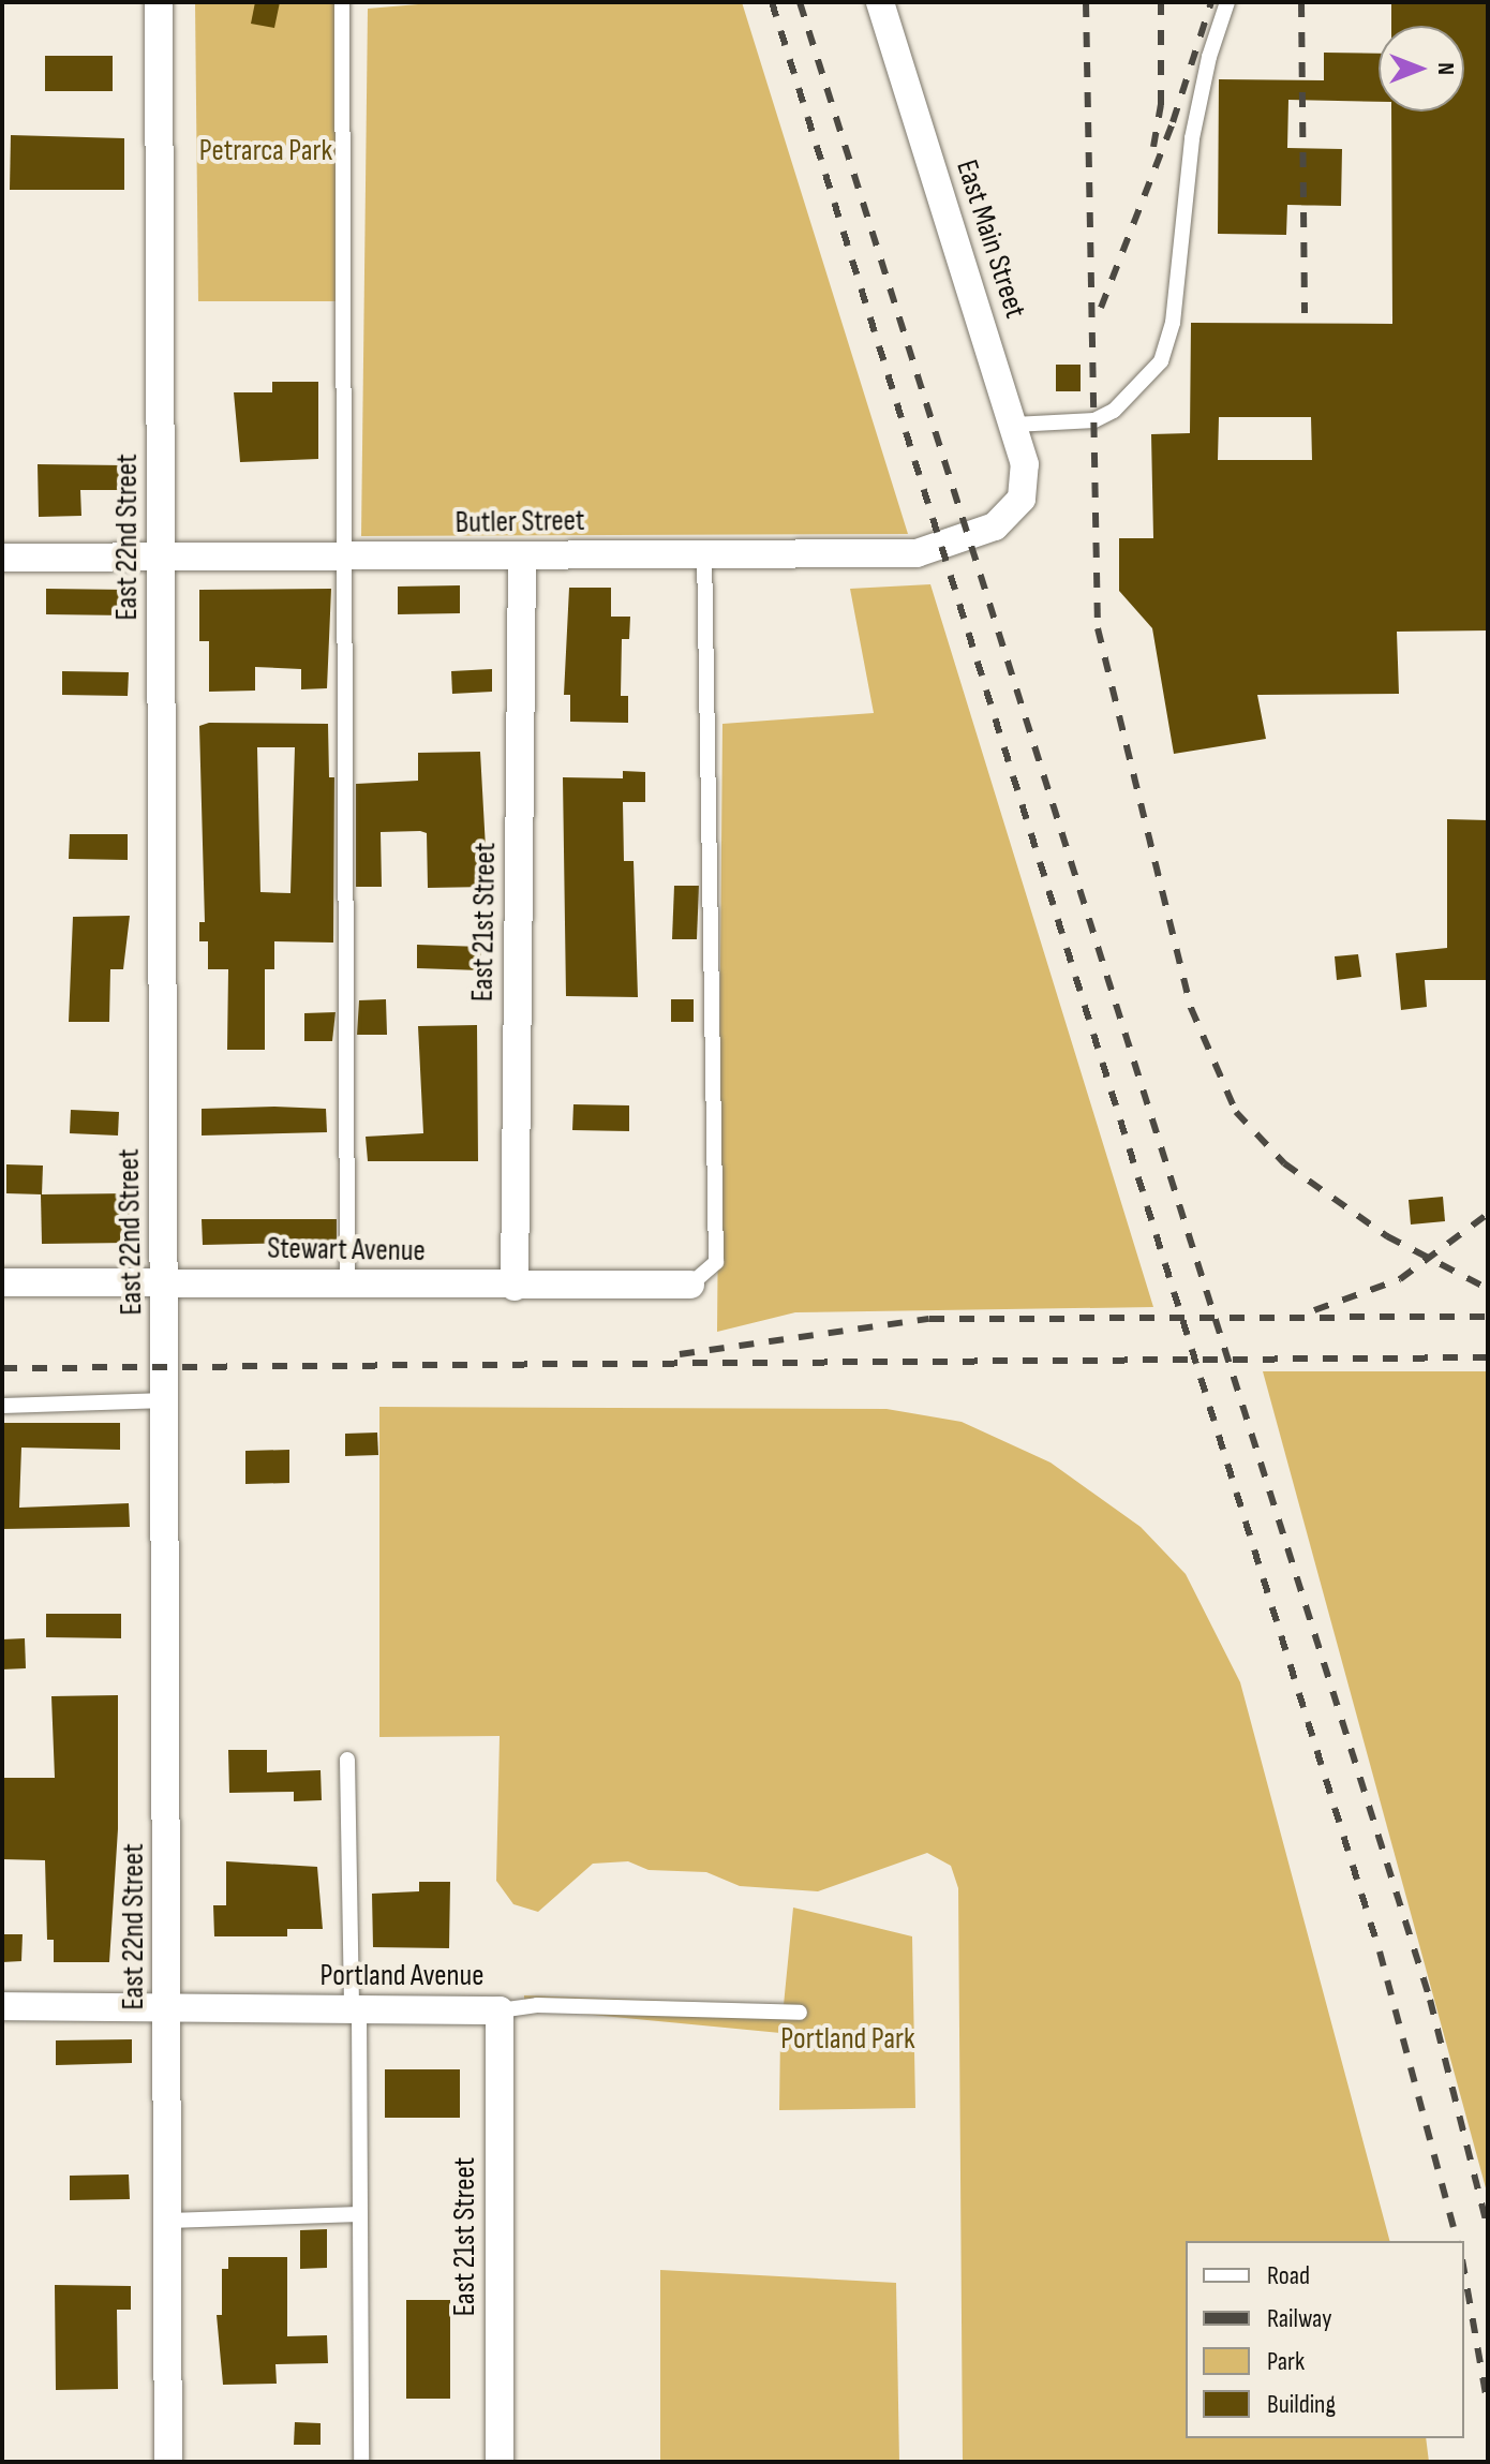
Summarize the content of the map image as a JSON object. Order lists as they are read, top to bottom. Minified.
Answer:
{"streets":{"street":["East Main Street","Butler Street","East 22nd Street","East 21st Street","Stewart Avenue","Portland Avenue"]},"crossings":[["East Main Street","Butler Street"],["Butler Street","East 22nd Street"],["Butler Street","East 21st Street"],["East 22nd Street","Stewart Avenue"],["East 22nd Street","Portland Avenue"],["East 21st Street","Stewart Avenue"],["East 21st Street","Portland Avenue"]],"parks":["Petrarca Park","Portland Park"],"legend":["Road","Railway","Park","Building"],"north":"right"}
